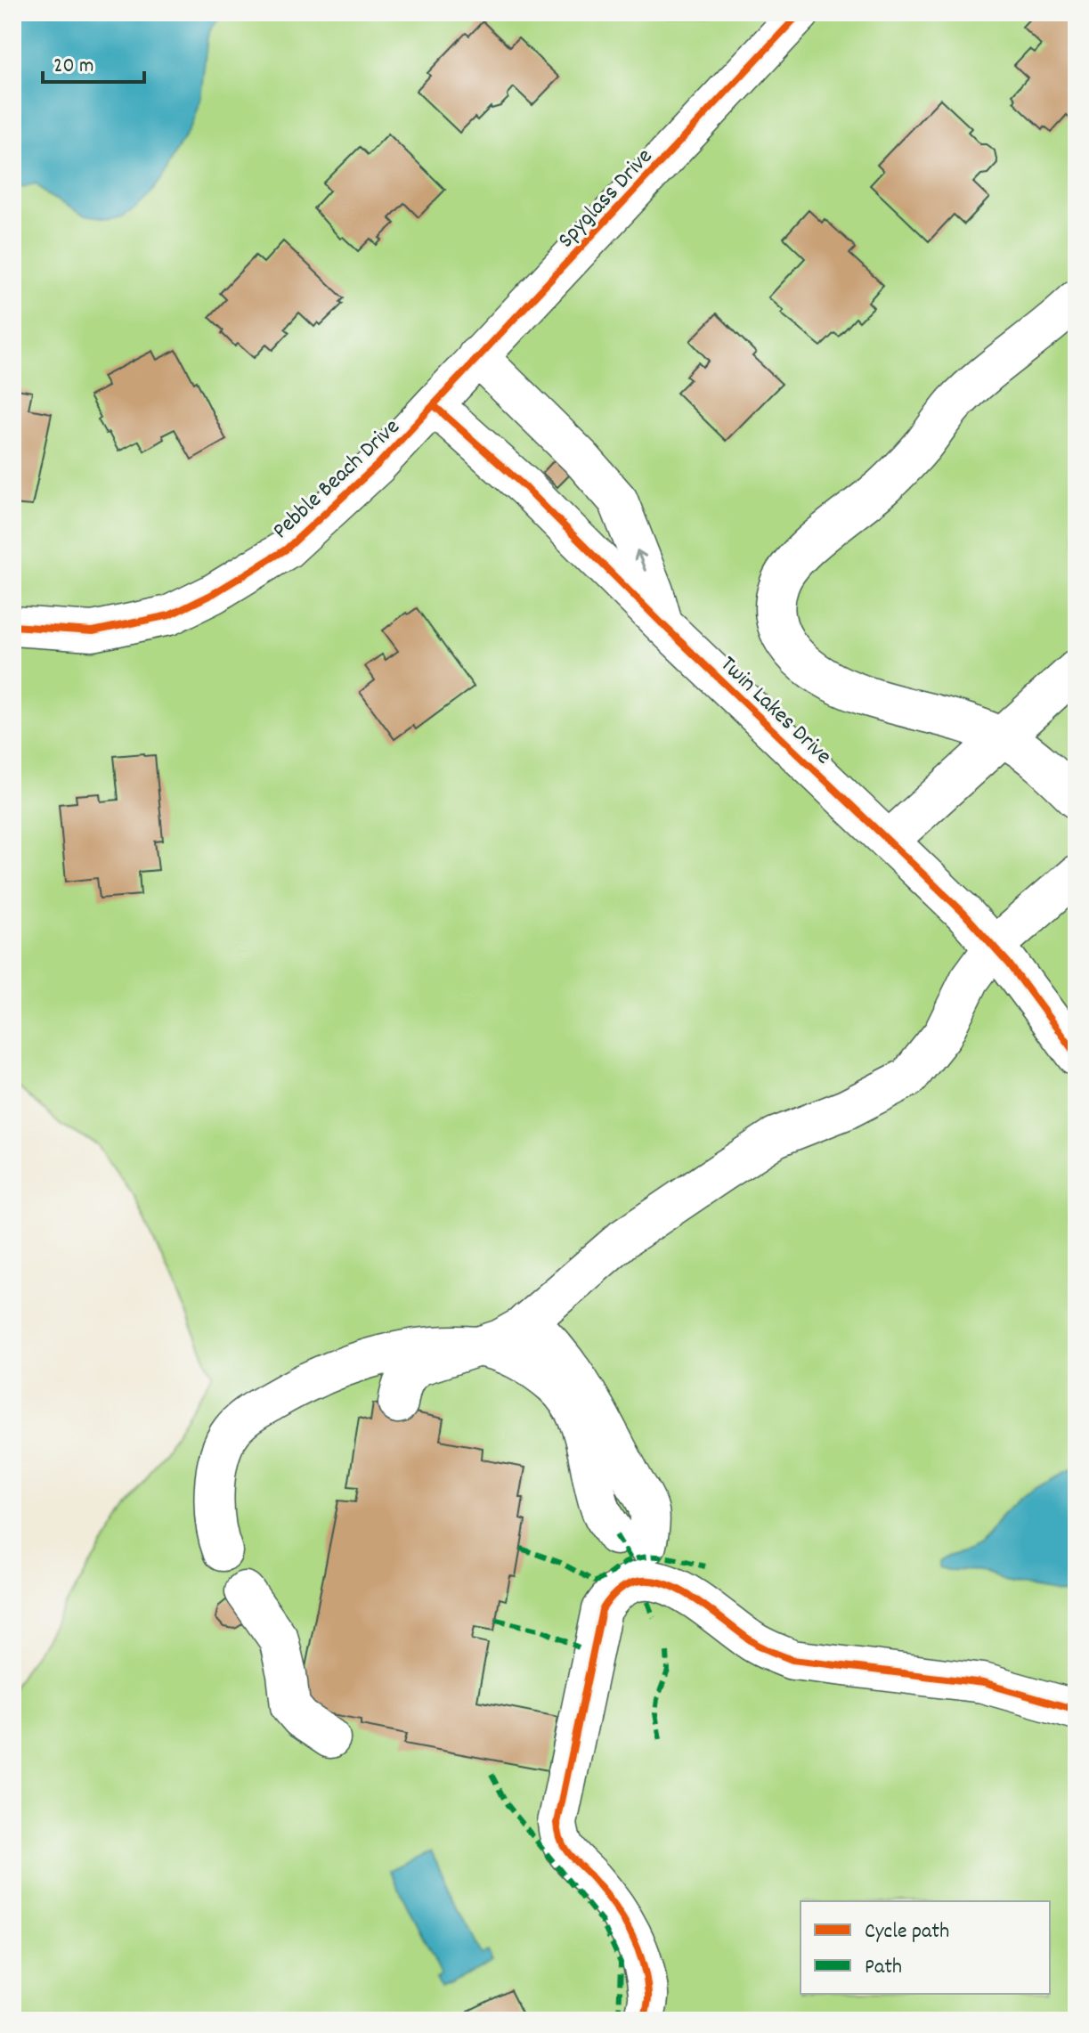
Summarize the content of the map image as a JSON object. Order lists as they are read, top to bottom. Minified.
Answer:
{"streets":{"street":["Spyglass Drive","Pebble Beach Drive","Twin Lakes Drive"]},"crossings":[["Spyglass Drive","Pebble Beach Drive"],["Spyglass Drive","Twin Lakes Drive"],["Pebble Beach Drive","Twin Lakes Drive"]],"legend":["Cycle path","Path"],"scale_bar":"20 m"}
